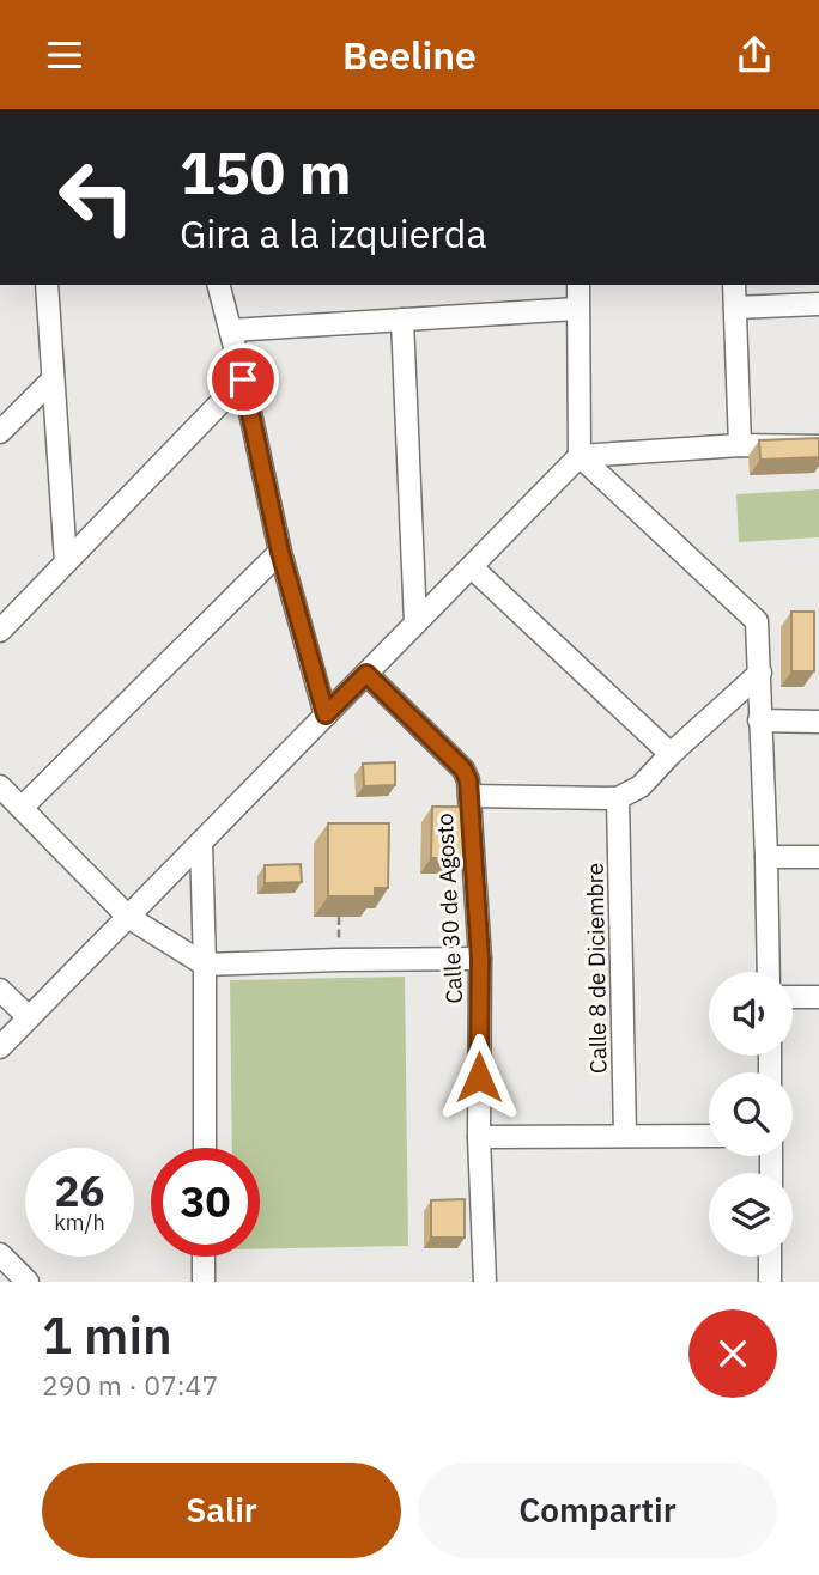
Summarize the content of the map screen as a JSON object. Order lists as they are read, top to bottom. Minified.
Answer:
{"streets":{"street":["Calle 30 de Agosto","Calle 8 de Diciembre"]},"page":{"header":"Beeline","turn":["150 m","Gira a la izquierda"],"speed":"26 km/h","limit":"30","heading":["1 min","290 m · 07:47"],"buttons":["Salir","Compartir"]}}
